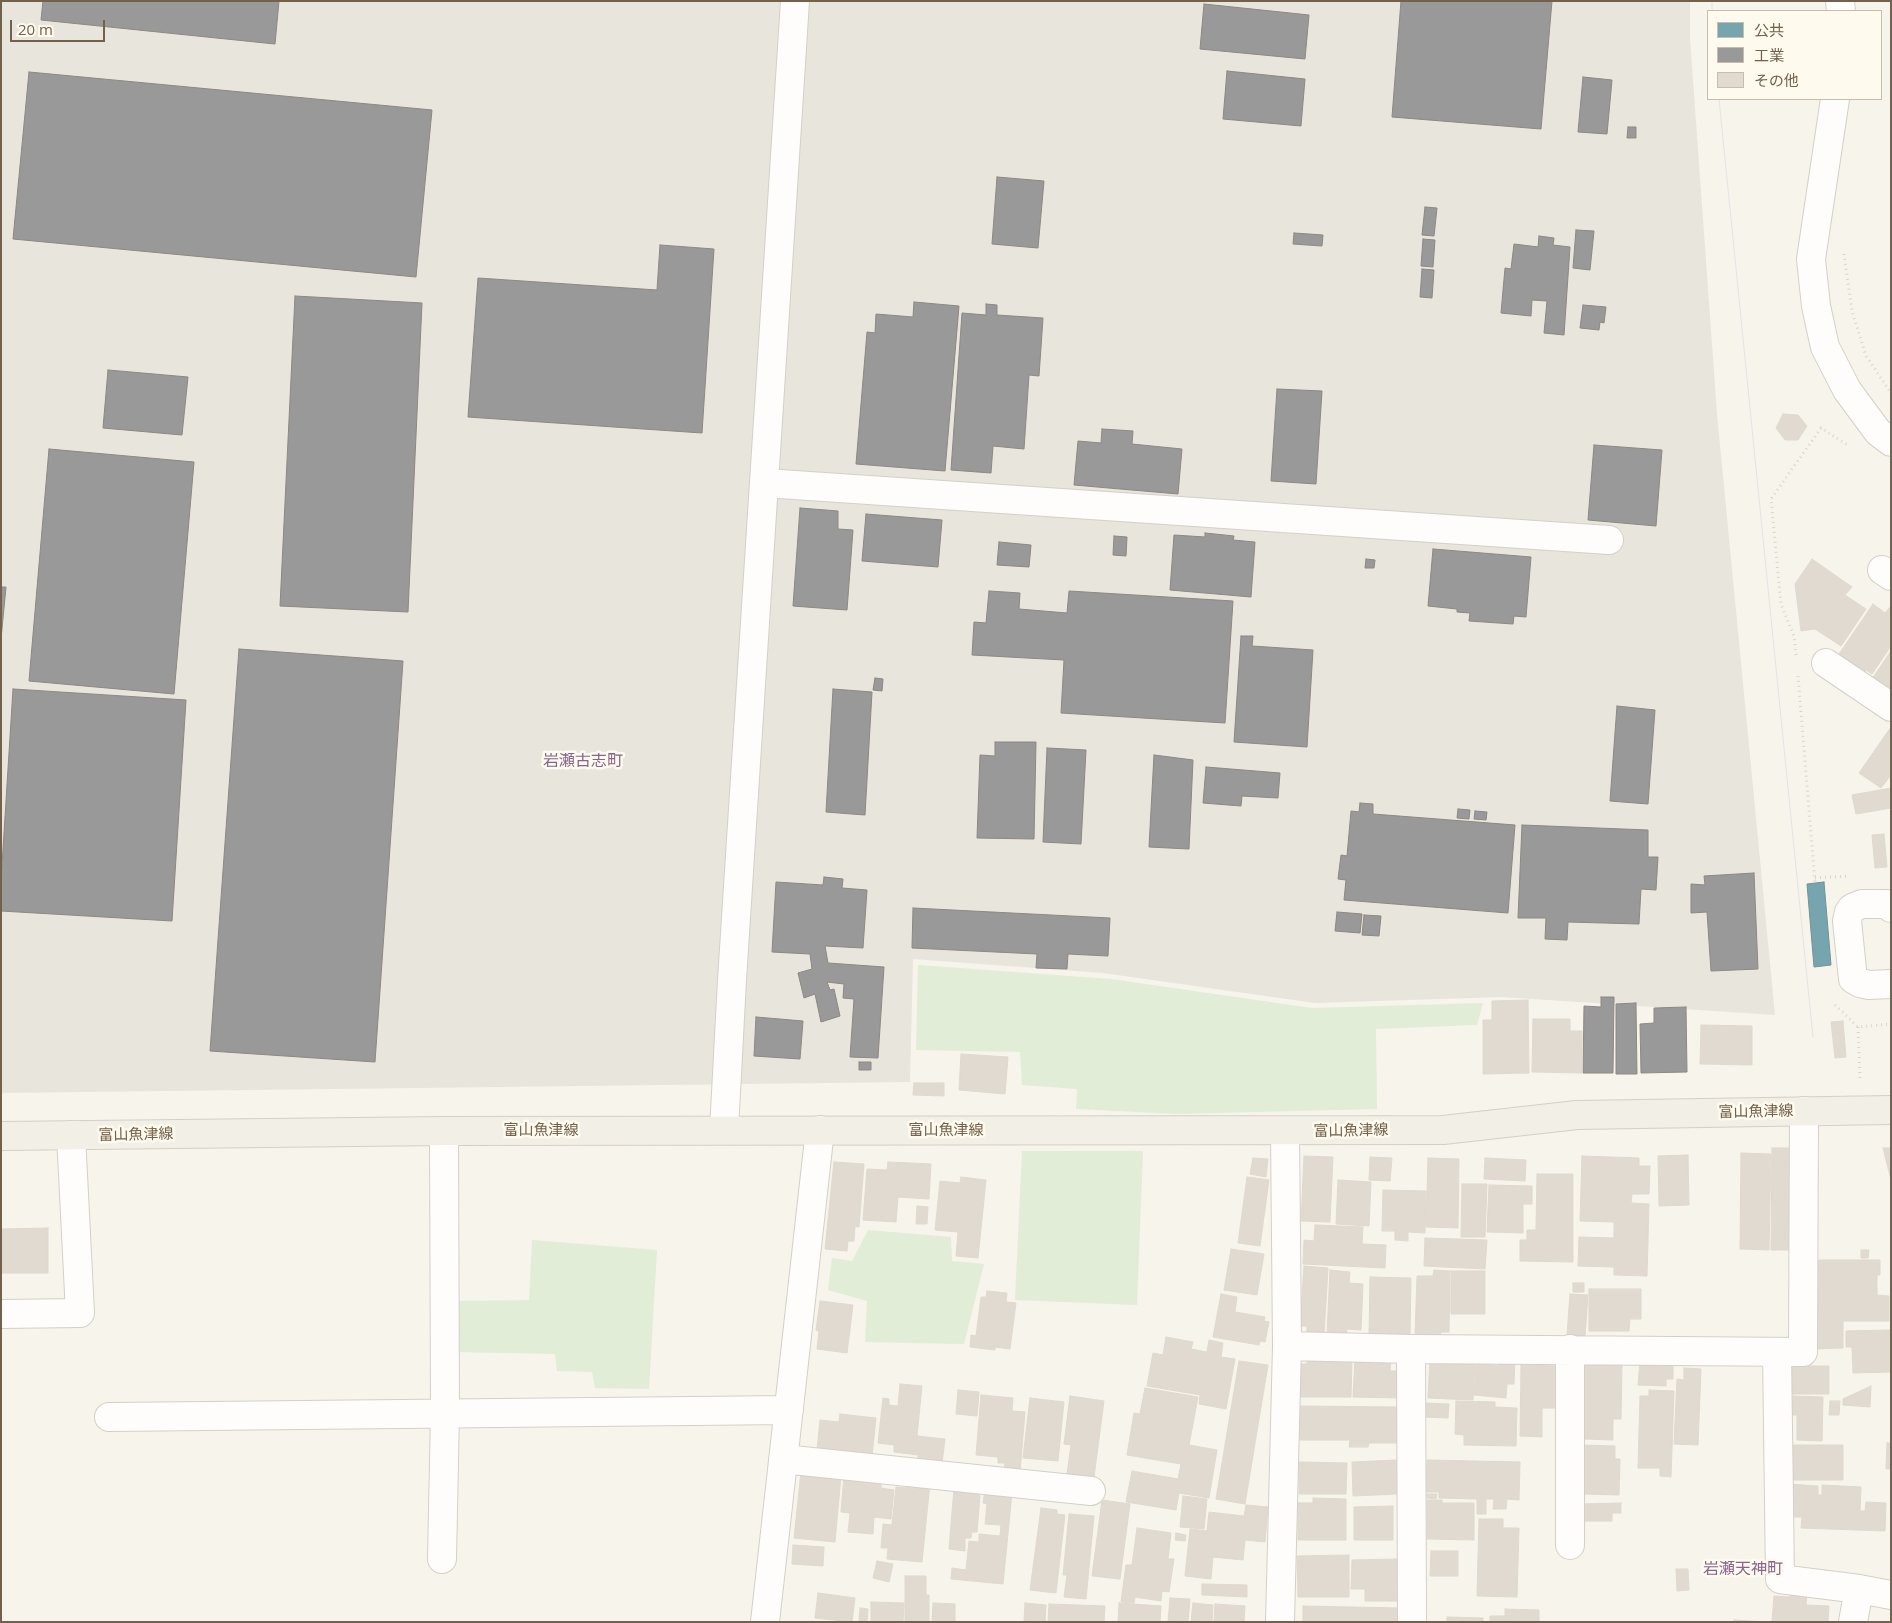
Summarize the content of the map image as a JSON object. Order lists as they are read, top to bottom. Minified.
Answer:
{"streets":{"main road":["富山魚津線"]},"districts":["岩瀬古志町","岩瀬天神町"],"legend":["公共","工業","その他"],"scale_bar":"20 m"}
